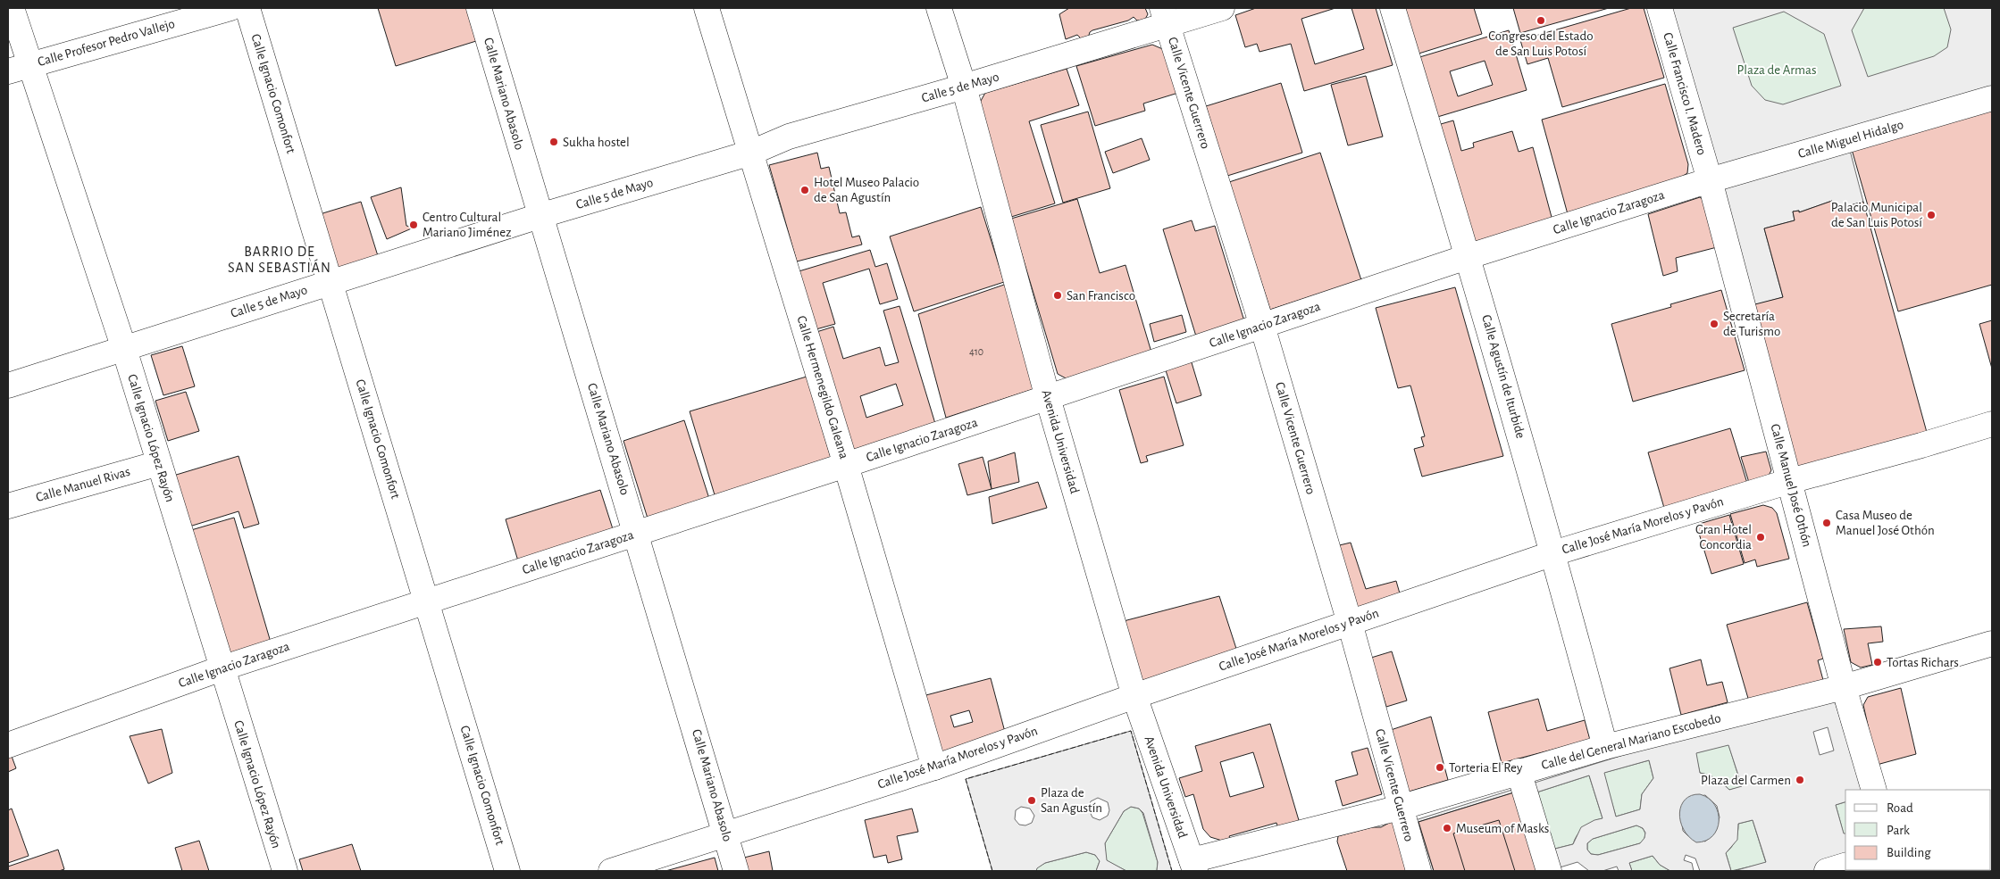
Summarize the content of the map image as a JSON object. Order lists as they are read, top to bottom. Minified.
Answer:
{"streets":{"street":["Calle Profesor Pedro Vallejo","Calle 5 de Mayo","Calle Vicente Guerrero","Calle Ignacio Comonfort","Calle Mariano Abasolo","Calle Francisco I. Madero","Calle Miguel Hidalgo","Calle Ignacio Zaragoza","Calle Agustín de Iturbide","Calle Hermenegildo Galeana","Calle Ignacio López Rayón","Avenida Universidad","Calle Manuel Rivas","Calle Manuel José Othón","Calle José María Morelos y Pavón","Calle del General Mariano Escobedo"]},"crossings":[["Calle Profesor Pedro Vallejo","Calle Ignacio López Rayón"],["Calle 5 de Mayo","Calle Vicente Guerrero"],["Calle 5 de Mayo","Calle Ignacio Comonfort"],["Calle 5 de Mayo","Calle Mariano Abasolo"],["Calle 5 de Mayo","Calle Hermenegildo Galeana"],["Calle 5 de Mayo","Calle Ignacio López Rayón"],["Calle 5 de Mayo","Avenida Universidad"],["Calle Vicente Guerrero","Calle Ignacio Zaragoza"],["Calle Vicente Guerrero","Calle José María Morelos y Pavón"],["Calle Vicente Guerrero","Calle del General Mariano Escobedo"],["Calle Ignacio Comonfort","Calle Ignacio Zaragoza"],["Calle Mariano Abasolo","Calle Ignacio Zaragoza"],["Calle Mariano Abasolo","Calle José María Morelos y Pavón"],["Calle Francisco I. Madero","Calle Miguel Hidalgo"],["Calle Francisco I. Madero","Calle Ignacio Zaragoza"],["Calle Francisco I. Madero","Calle Manuel José Othón"],["Calle Miguel Hidalgo","Calle Ignacio Zaragoza"],["Calle Miguel Hidalgo","Calle Manuel José Othón"],["Calle Ignacio Zaragoza","Calle Agustín de Iturbide"],["Calle Ignacio Zaragoza","Calle Hermenegildo Galeana"],["Calle Ignacio Zaragoza","Calle Ignacio López Rayón"],["Calle Ignacio Zaragoza","Avenida Universidad"],["Calle Ignacio Zaragoza","Calle Manuel José Othón"],["Calle Agustín de Iturbide","Calle José María Morelos y Pavón"],["Calle Agustín de Iturbide","Calle del General Mariano Escobedo"],["Calle Hermenegildo Galeana","Calle José María Morelos y Pavón"],["Calle Ignacio López Rayón","Calle Manuel Rivas"],["Avenida Universidad","Calle José María Morelos y Pavón"],["Avenida Universidad","Calle del General Mariano Escobedo"],["Calle Manuel José Othón","Calle José María Morelos y Pavón"],["Calle Manuel José Othón","Calle del General Mariano Escobedo"]],"districts":["BARRIO DE SAN SEBASTIÁN"],"parks":["Plaza de Armas"],"places":["Congreso del Estado de San Luis Potosí","Sukha hostel","Hotel Museo Palacio de San Agustín","Palacio Municipal de San Luis Potosí","Centro Cultural Mariano Jiménez","San Francisco","Secretaría de Turismo","Casa Museo de Manuel José Othón","Gran Hotel Concordia","Tortas Richars","Torteria El Rey","Plaza del Carmen","Plaza de San Agustín","Museum of Masks"],"house_numbers":["410"],"legend":["Road","Park","Building"]}
